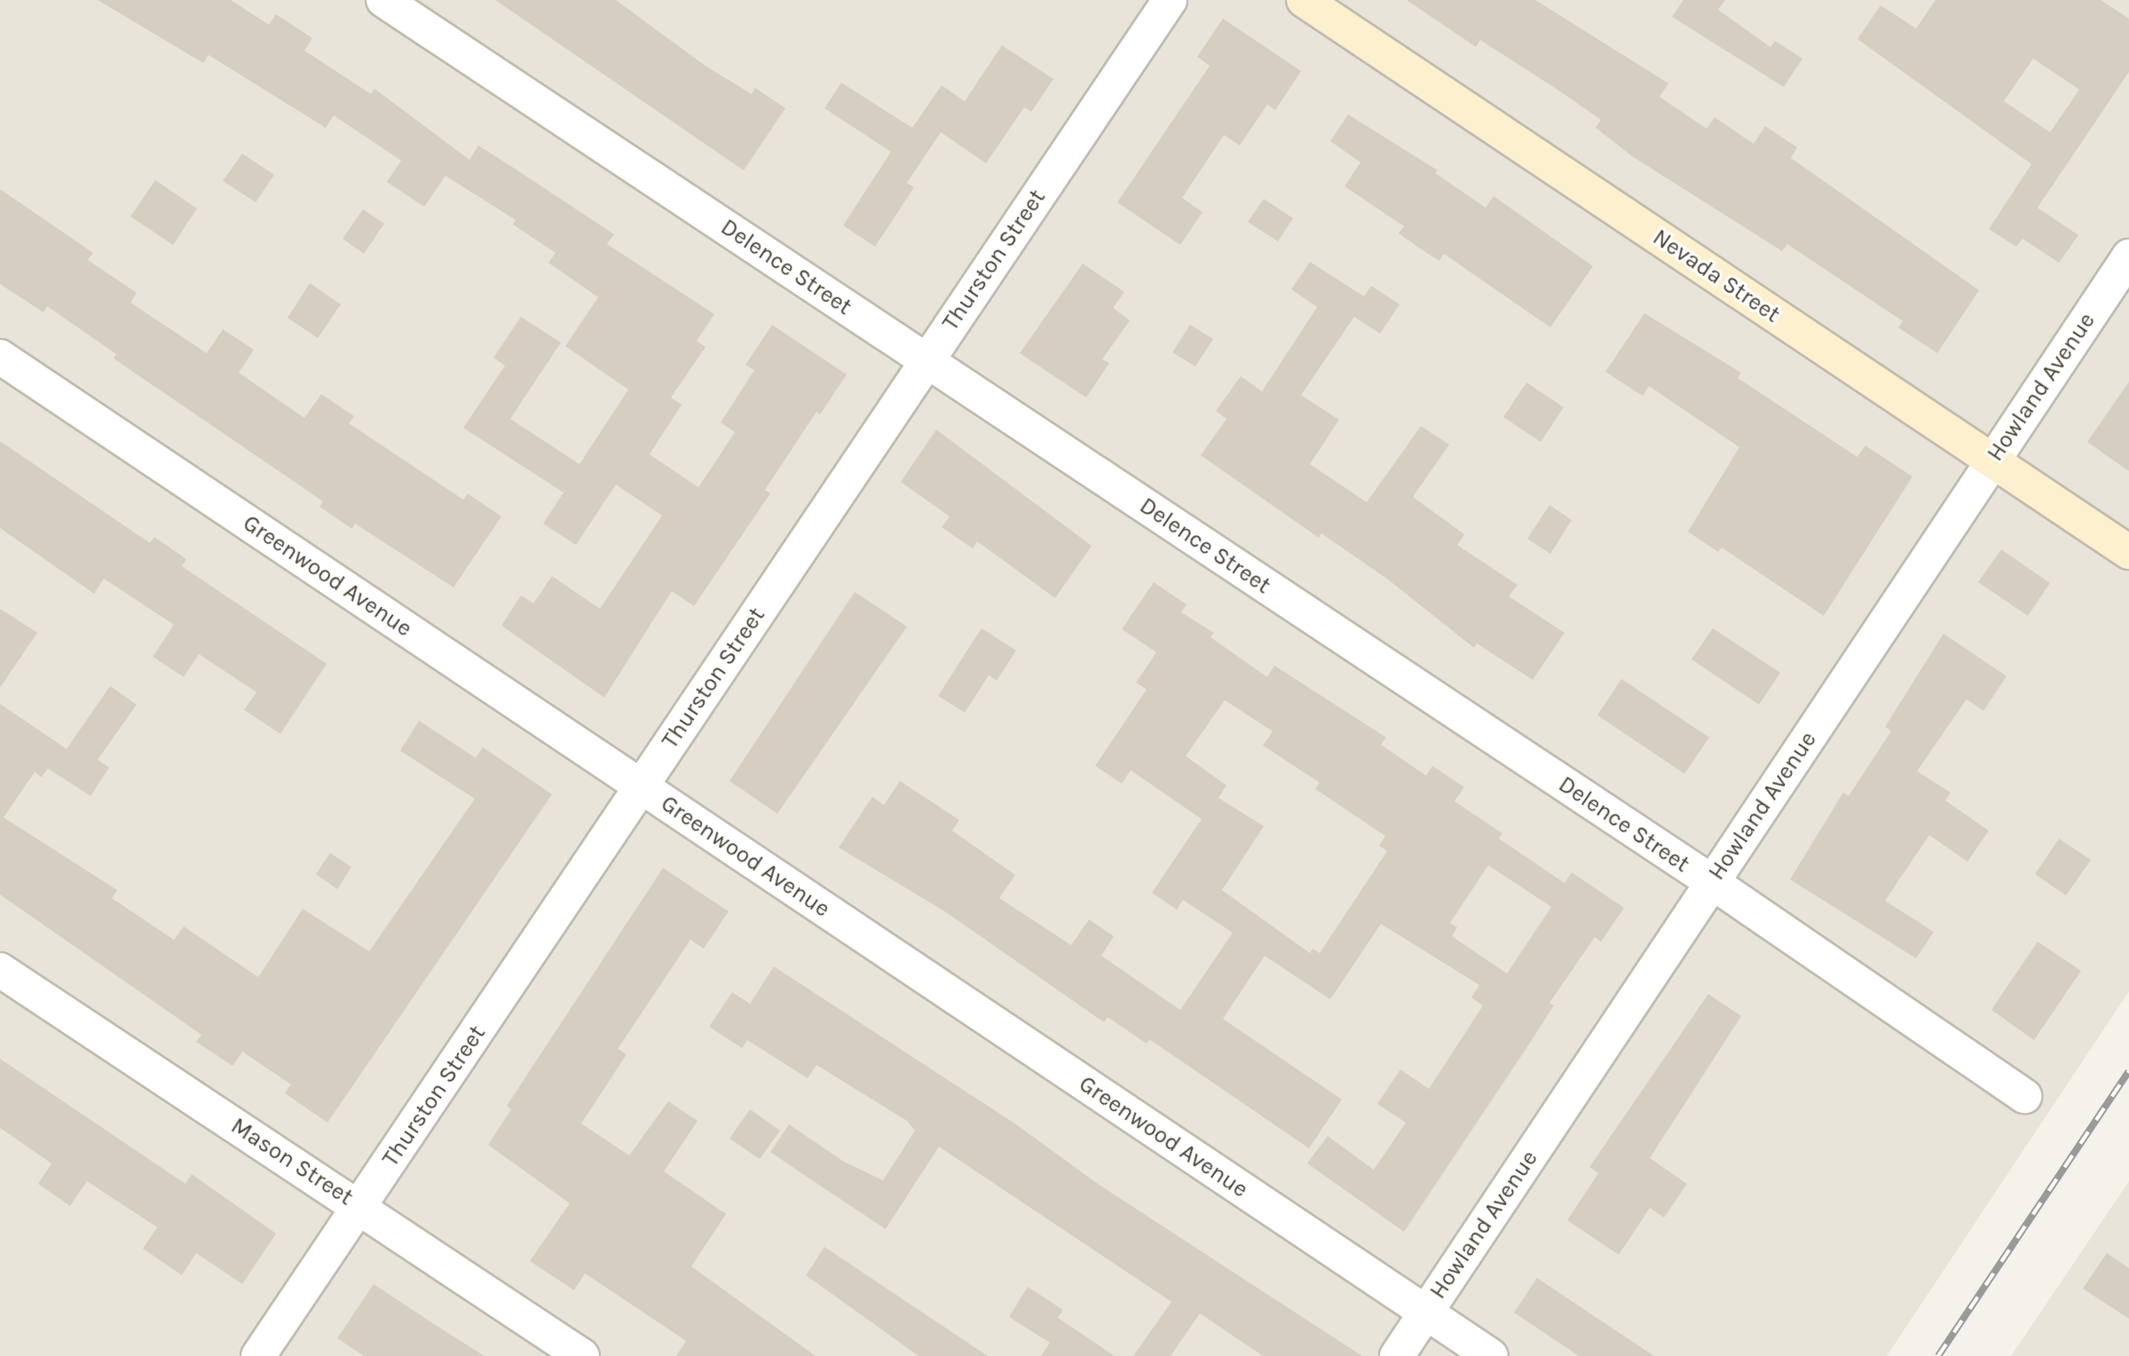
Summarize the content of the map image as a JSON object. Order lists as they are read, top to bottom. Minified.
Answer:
{"streets":{"street":["Thurston Street","Delence Street","Nevada Street","Howland Avenue","Greenwood Avenue","Mason Street"]},"crossings":[["Thurston Street","Delence Street"],["Thurston Street","Greenwood Avenue"],["Thurston Street","Mason Street"],["Delence Street","Howland Avenue"],["Nevada Street","Howland Avenue"],["Howland Avenue","Greenwood Avenue"]]}
